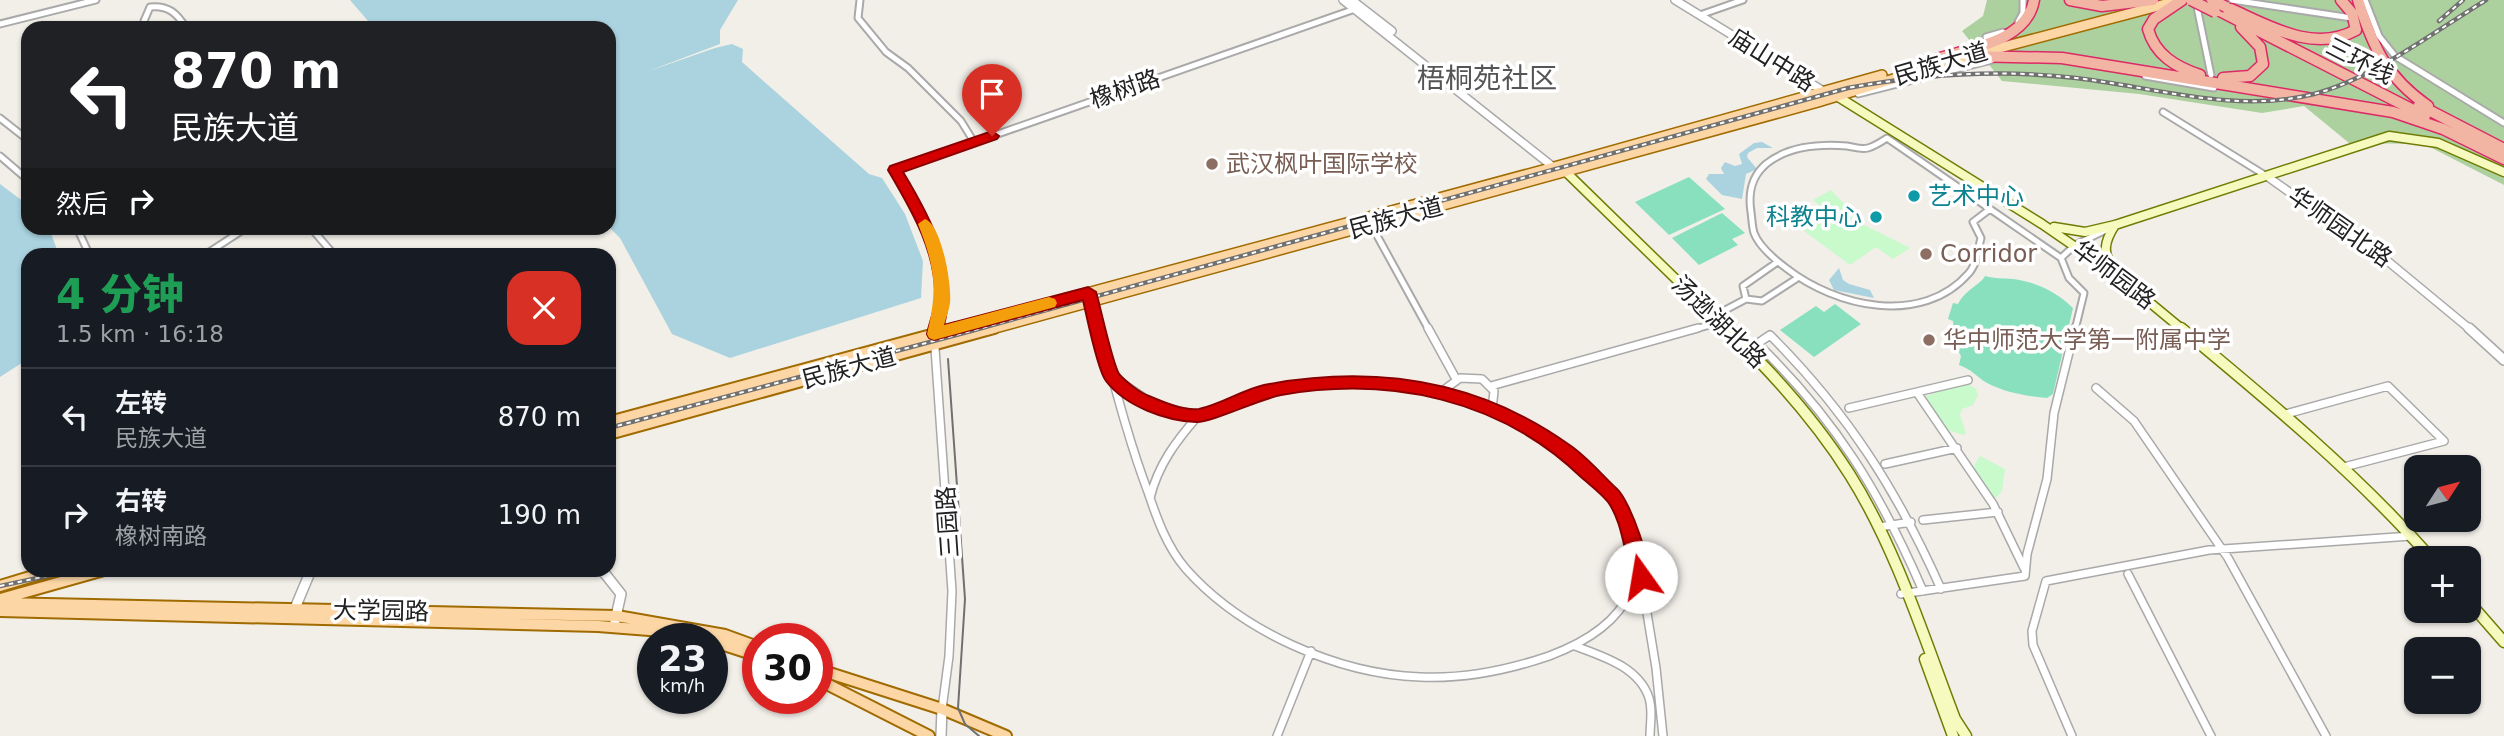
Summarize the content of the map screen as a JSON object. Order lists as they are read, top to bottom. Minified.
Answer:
{"streets":{"highway":["三环线"],"main road":["民族大道","华师园路","汤逊湖北路","大学园路"],"street":["庙山中路","橡树路","华师园北路","三园路"]},"crossings":[["庙山中路","民族大道"],["庙山中路","华师园路"],["民族大道","华师园路"],["民族大道","汤逊湖北路"],["民族大道","三园路"],["橡树路","汤逊湖北路"],["橡树路","三园路"]],"districts":["梧桐苑社区"],"places":["武汉枫叶国际学校","艺术中心","科教中心","Corridor","华中师范大学第一附属中学"],"north":"top right","page":{"turn":["870 m","民族大道"],"then":"然后","heading":["4 分钟","1.5 km · 16:18"],"list":[{"name":"左转","note":"民族大道","value":"870 m"},{"name":"右转","note":"橡树南路","value":"190 m"}],"map_buttons":["+","−"],"speed":"23 km/h","limit":"30"}}
